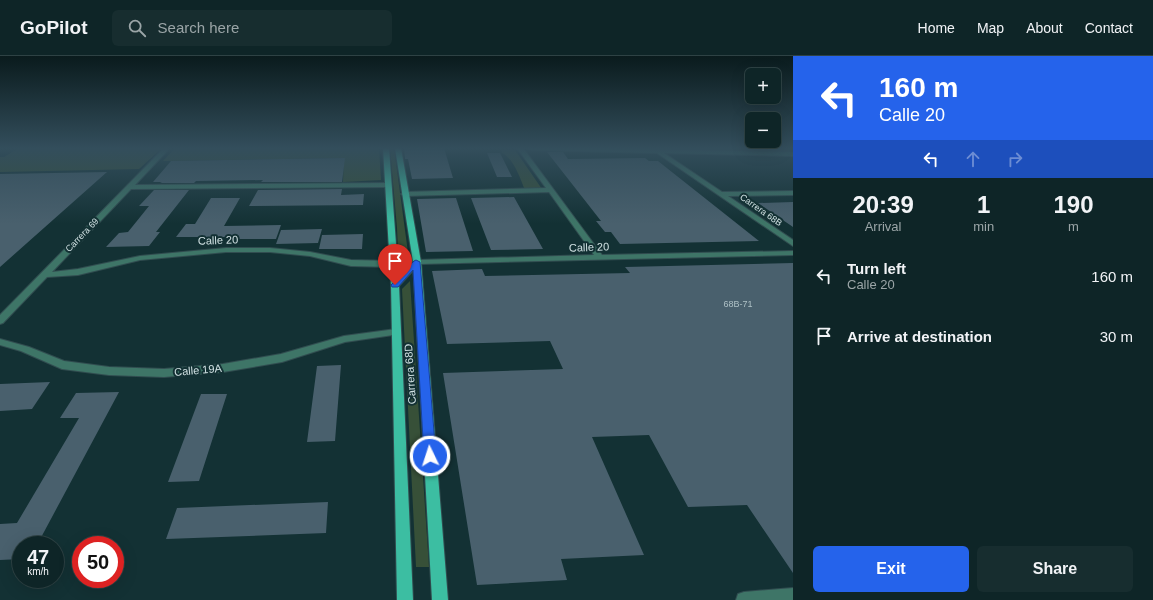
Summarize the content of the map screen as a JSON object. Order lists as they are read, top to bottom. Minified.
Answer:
{"streets":{"main road":["Carrera 68D"],"street":["Carrera 68B","Carrera 69","Calle 20","Calle 19A"]},"crossings":[["Carrera 69","Calle 20"],["Calle 20","Carrera 68D"],["Calle 19A","Carrera 68D"]],"house_numbers":["68B-71"],"page":{"header":"GoPilot","search":"Search here","nav":["Home","Map","About","Contact"],"turn":["160 m","Calle 20"],"map_buttons":["+","−"],"eta":["20:39","Arrival","1","min","190","m"],"list":[{"name":"Turn left","note":"Calle 20","value":"160 m"},{"name":"Arrive at destination","value":"30 m"}],"speed":"47 km/h","limit":"50","buttons":["Exit","Share"]}}
